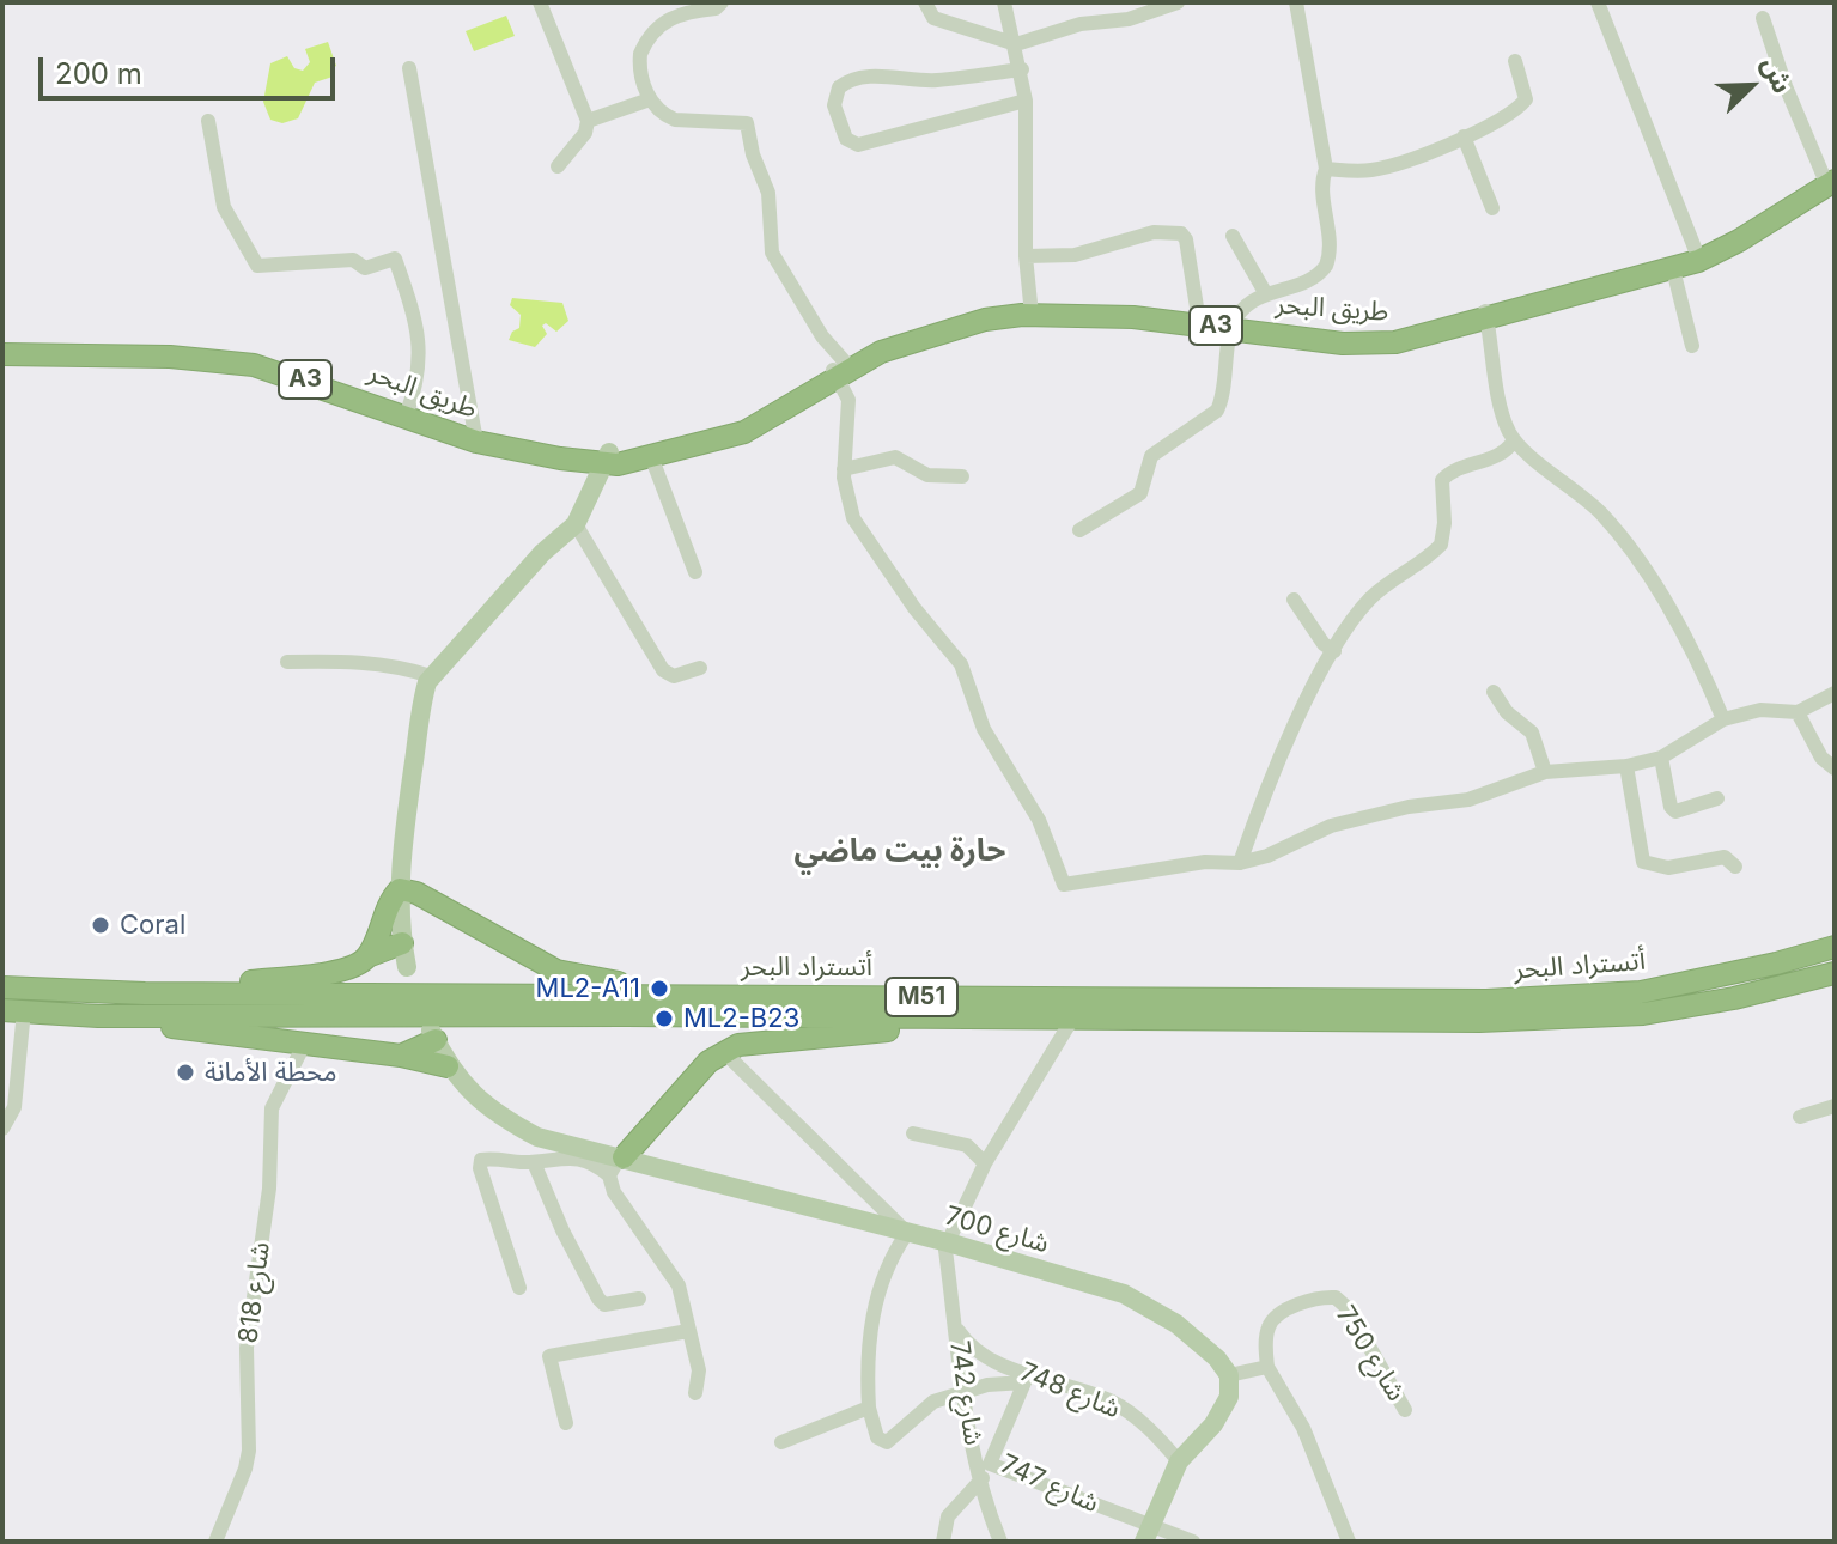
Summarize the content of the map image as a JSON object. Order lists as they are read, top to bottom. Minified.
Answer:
{"streets":{"highway":["طريق البحر","A3","أتستراد البحر","M51"],"main road":["شارع 700"],"street":["شارع 818","شارع 750","شارع 748","شارع 742","شارع 747"]},"crossings":[["شارع 700","شارع 742"],["شارع 748","شارع 742"],["شارع 748","شارع 747"]],"districts":["حارة بيت ماضي"],"places":["Coral","ML2-A11","ML2-B23","محطة الأمانة"],"scale_bar":"200 m","north":"top right"}
